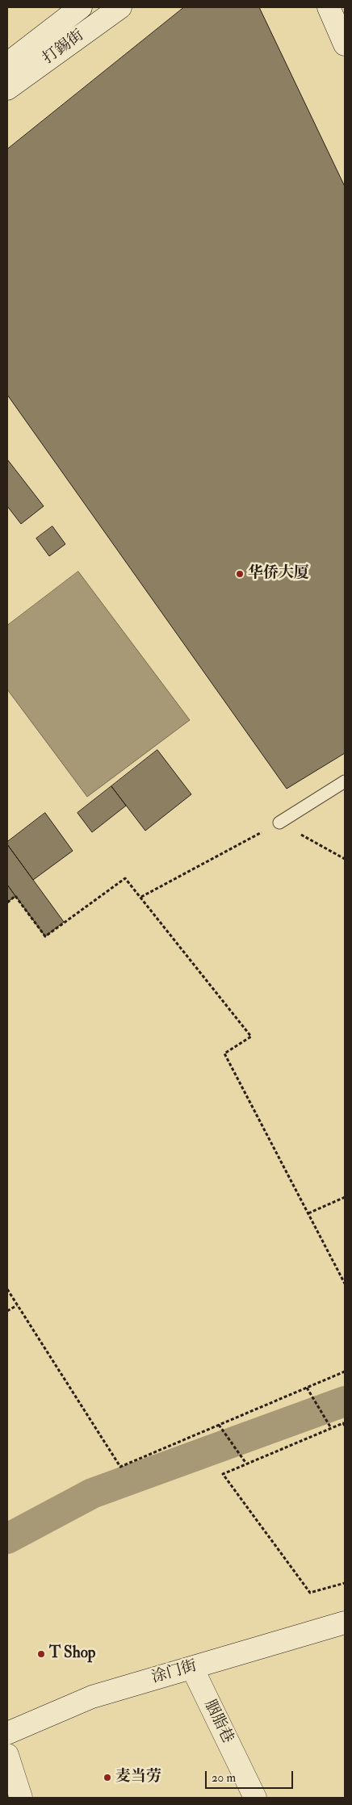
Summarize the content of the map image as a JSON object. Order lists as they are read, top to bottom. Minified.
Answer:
{"streets":{"main road":["打錫街","涂门街","胭脂巷"]},"crossings":[["涂门街","胭脂巷"]],"places":["华侨大厦","T Shop","麦当劳"],"scale_bar":"20 m"}
